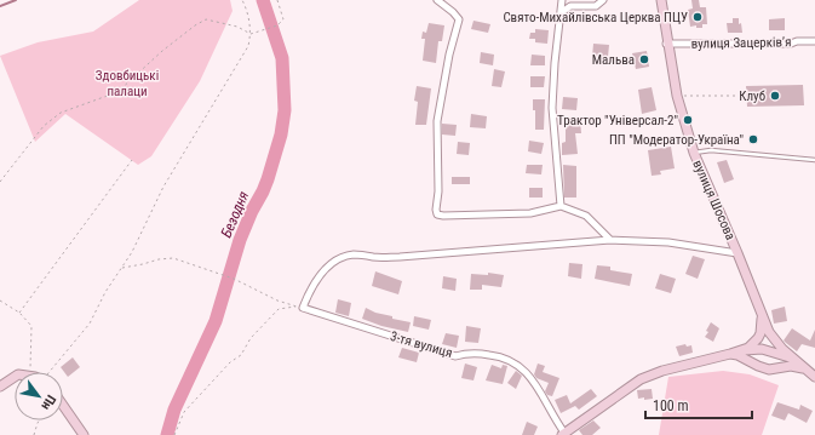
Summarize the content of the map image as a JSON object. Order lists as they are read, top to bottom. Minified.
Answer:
{"streets":{"street":["вулиця Зацерківʼя","вулиця Шосова","3-тя вулиця"]},"crossings":[["вулиця Зацерківʼя","вулиця Шосова"],["вулиця Шосова","3-тя вулиця"]],"water":["Безодня"],"parks":["Здовбицькі палаци"],"places":["Свято-Михайлівська Церква ПЦУ","Мальва","Клуб","Трактор \"Універсал-2\"","ПП \"Модератор-Україна\""],"scale_bar":"100 m","north":"bottom right"}
